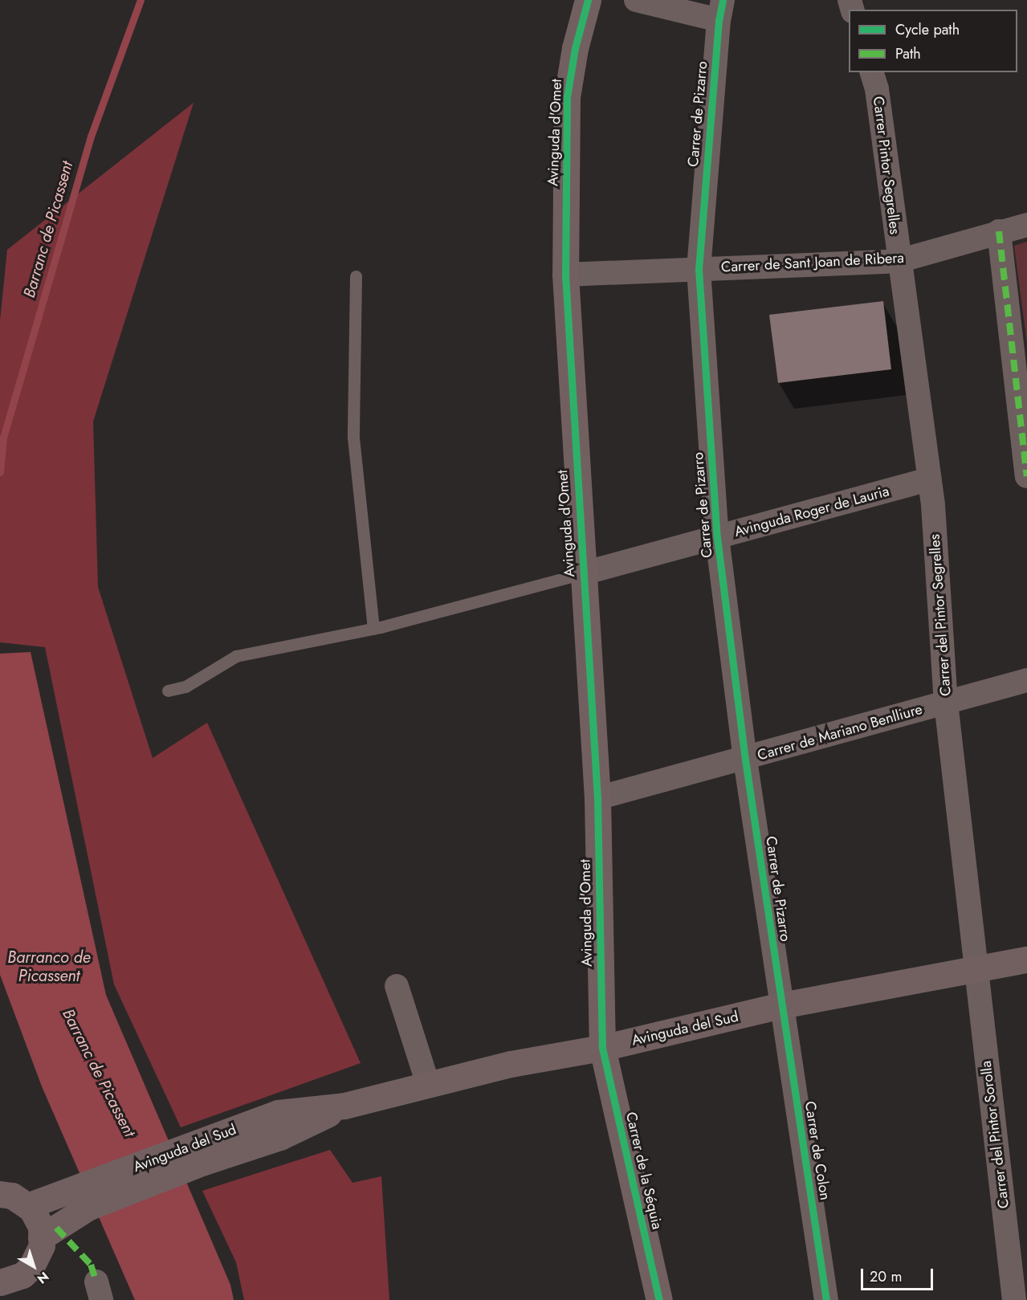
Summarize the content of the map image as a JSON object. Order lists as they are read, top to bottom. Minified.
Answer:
{"streets":{"street":["Carrer de Pizarro","Avinguda d'Omet","Carrer Pintor Segrelles","Carrer de Sant Joan de Ribera","Avinguda Roger de Lauria","Carrer del Pintor Segrelles","Carrer de Mariano Benlliure","Avinguda del Sud","Carrer del Pintor Sorolla","Carrer de Colon","Carrer de la Séquia"]},"crossings":[["Carrer de Pizarro","Carrer de Sant Joan de Ribera"],["Carrer de Pizarro","Avinguda Roger de Lauria"],["Carrer de Pizarro","Carrer de Mariano Benlliure"],["Carrer de Pizarro","Avinguda del Sud"],["Carrer de Pizarro","Carrer de Colon"],["Avinguda d'Omet","Carrer de Sant Joan de Ribera"],["Avinguda d'Omet","Avinguda Roger de Lauria"],["Avinguda d'Omet","Carrer de Mariano Benlliure"],["Avinguda d'Omet","Avinguda del Sud"],["Avinguda d'Omet","Carrer de la Séquia"],["Carrer Pintor Segrelles","Carrer de Sant Joan de Ribera"],["Carrer Pintor Segrelles","Carrer del Pintor Segrelles"],["Carrer de Sant Joan de Ribera","Carrer del Pintor Segrelles"],["Avinguda Roger de Lauria","Carrer del Pintor Segrelles"],["Carrer del Pintor Segrelles","Carrer de Mariano Benlliure"],["Carrer del Pintor Segrelles","Avinguda del Sud"],["Carrer del Pintor Segrelles","Carrer del Pintor Sorolla"],["Avinguda del Sud","Carrer del Pintor Sorolla"],["Avinguda del Sud","Carrer de Colon"],["Avinguda del Sud","Carrer de la Séquia"]],"water":["Barranc de Picassent","Barranco de Picassent"],"legend":["Cycle path","Path"],"scale_bar":"20 m","north":"bottom right"}
